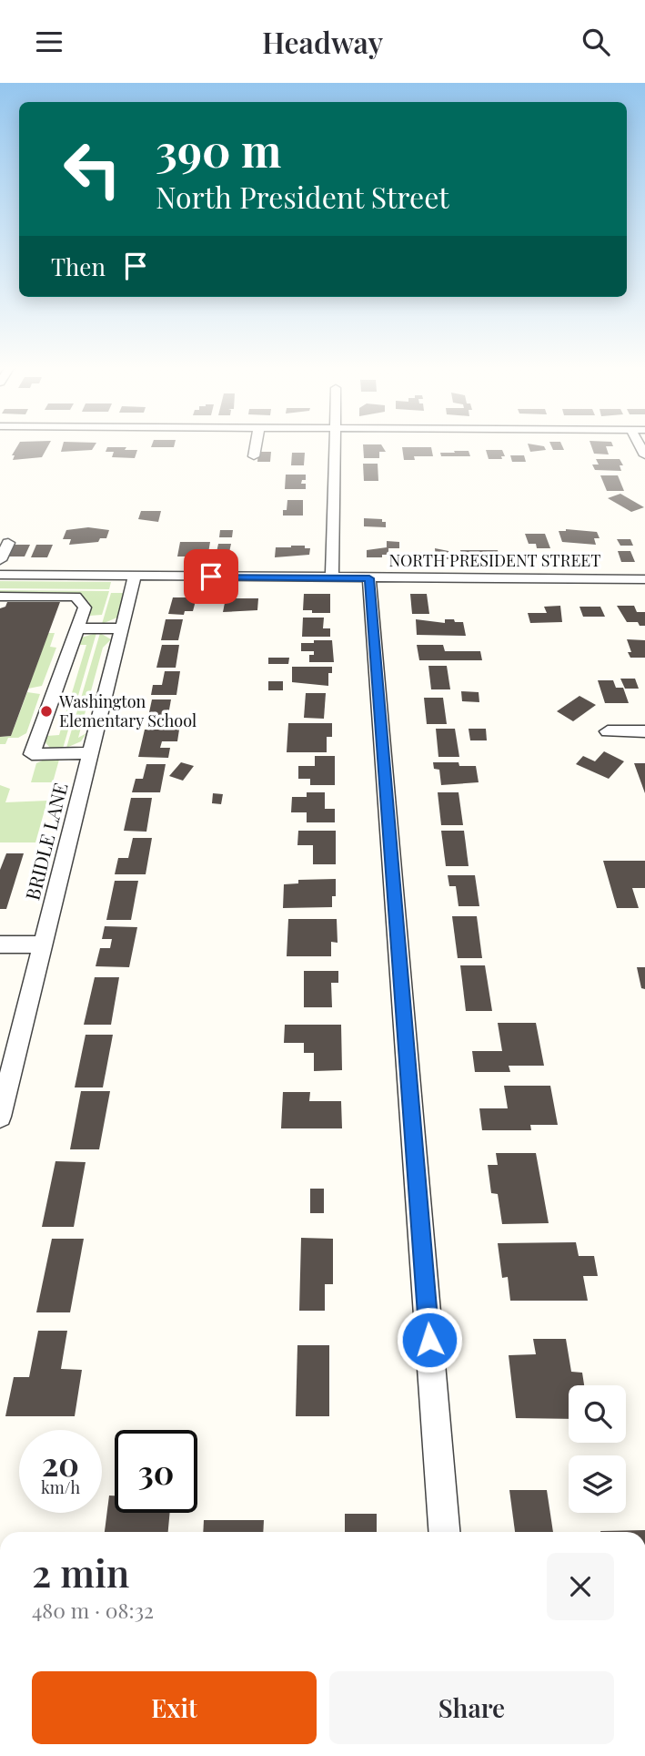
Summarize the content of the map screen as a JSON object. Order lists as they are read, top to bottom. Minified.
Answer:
{"streets":{"street":["NORTH PRESIDENT STREET","BRIDLE LANE"]},"crossings":[["NORTH PRESIDENT STREET","BRIDLE LANE"]],"places":["Washington Elementary School"],"page":{"header":"Headway","turn":["390 m","North President Street"],"then":"Then","speed":"20 km/h","limit":"30","heading":["2 min","480 m · 08:32"],"buttons":["Exit","Share"]}}
